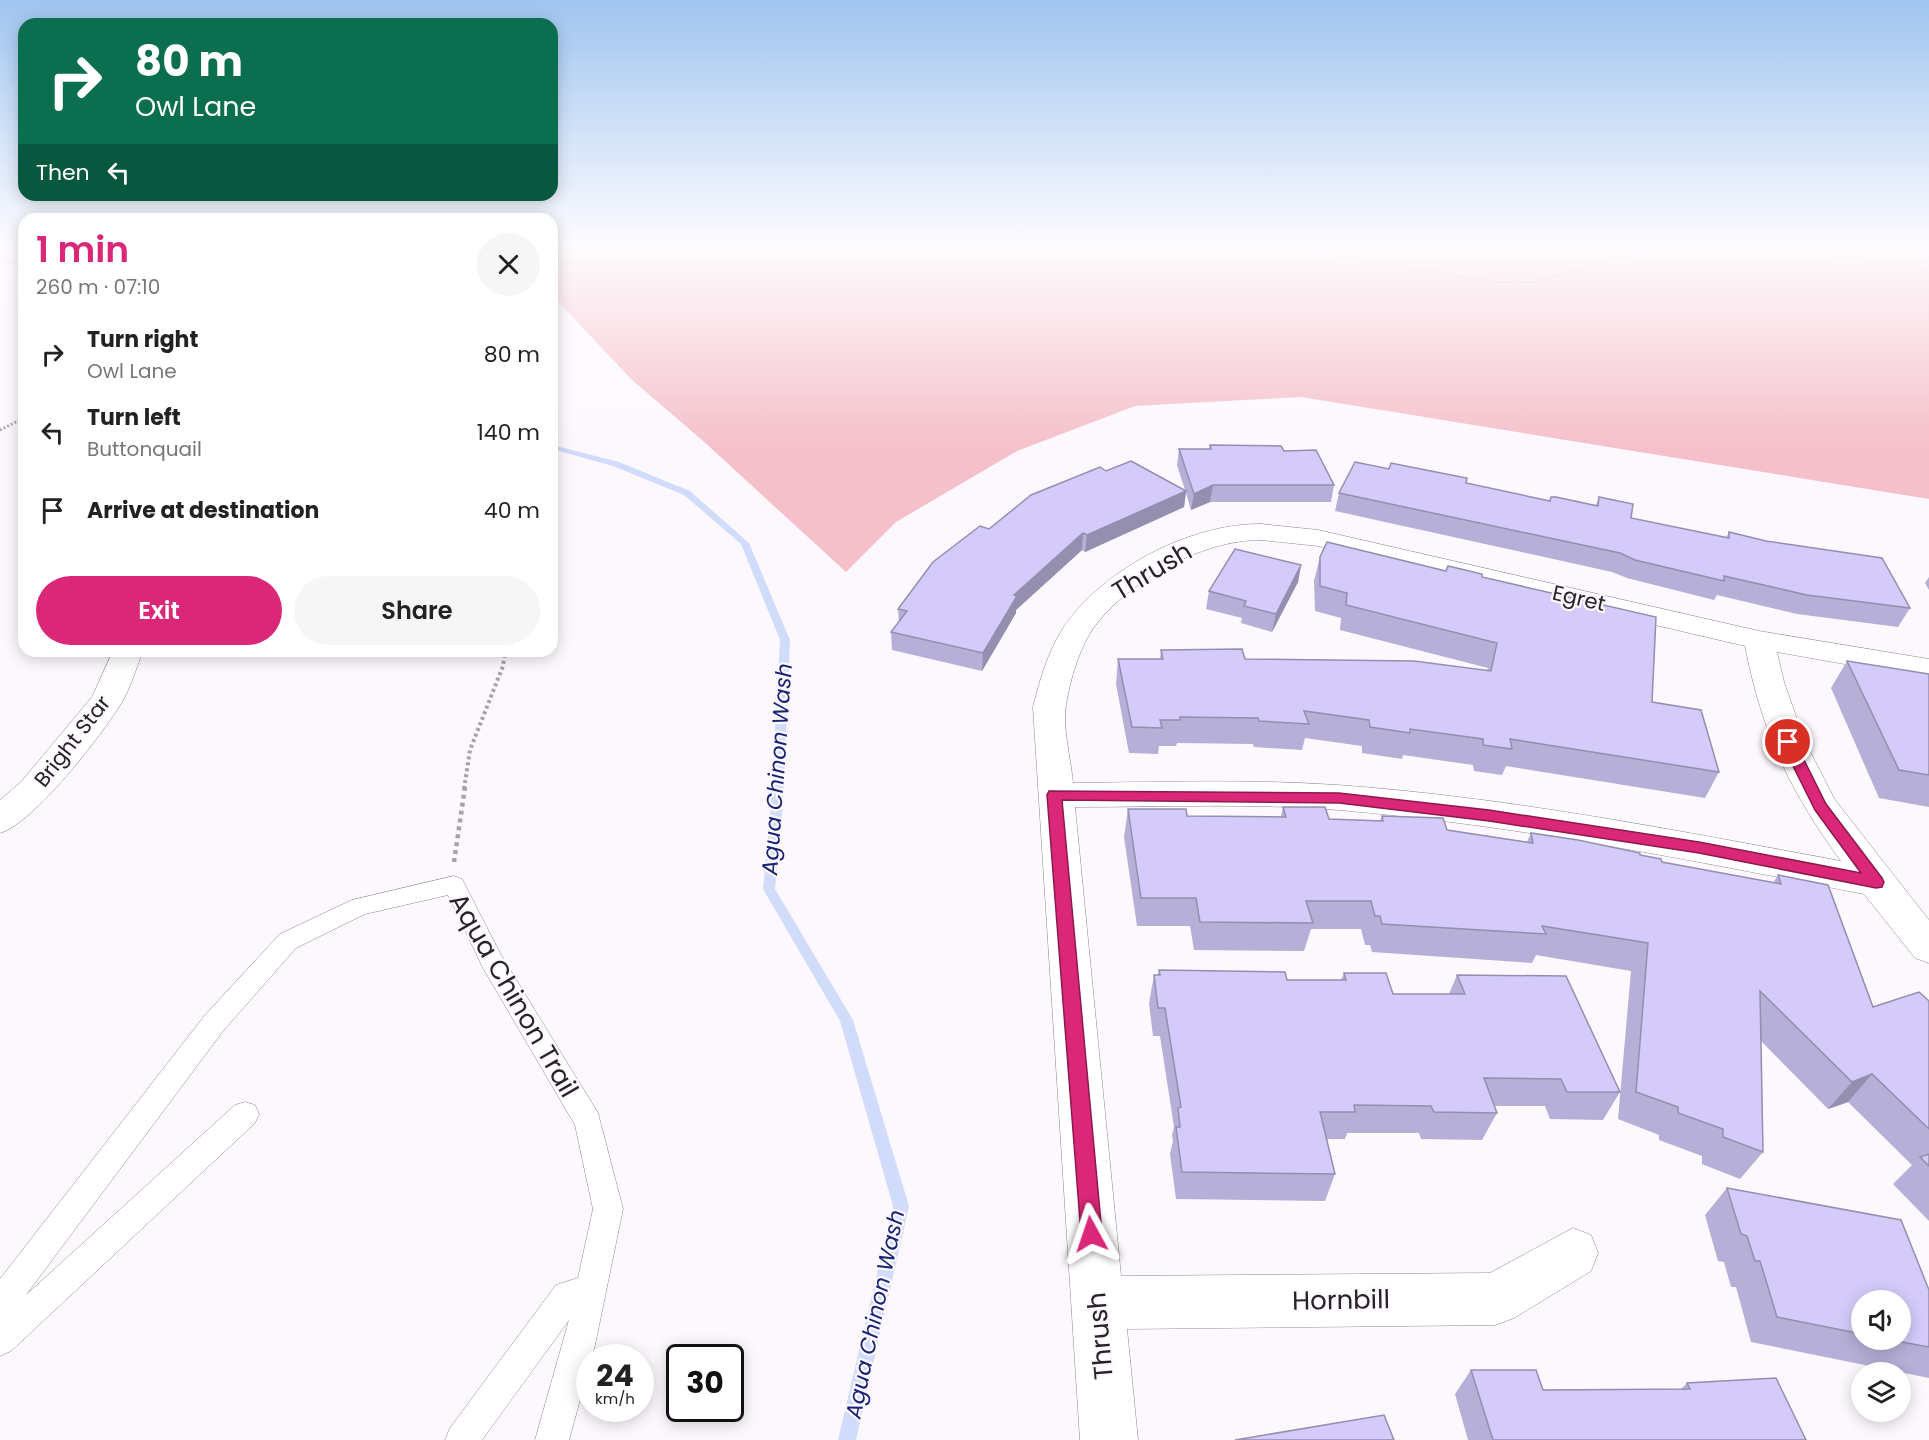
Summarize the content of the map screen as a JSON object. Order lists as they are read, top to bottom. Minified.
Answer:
{"streets":{"street":["Thrush","Egret","Bright Star","Hornbill"],"lane":["Aqua Chinon Trail"]},"crossings":[["Thrush","Egret"],["Thrush","Hornbill"]],"water":["Agua Chinon Wash"],"page":{"turn":["80 m","Owl Lane"],"then":"Then","heading":["1 min","260 m · 07:10"],"list":[{"name":"Turn right","note":"Owl Lane","value":"80 m"},{"name":"Turn left","note":"Buttonquail","value":"140 m"},{"name":"Arrive at destination","value":"40 m"}],"buttons":["Exit","Share"],"speed":"24 km/h","limit":"30"}}
